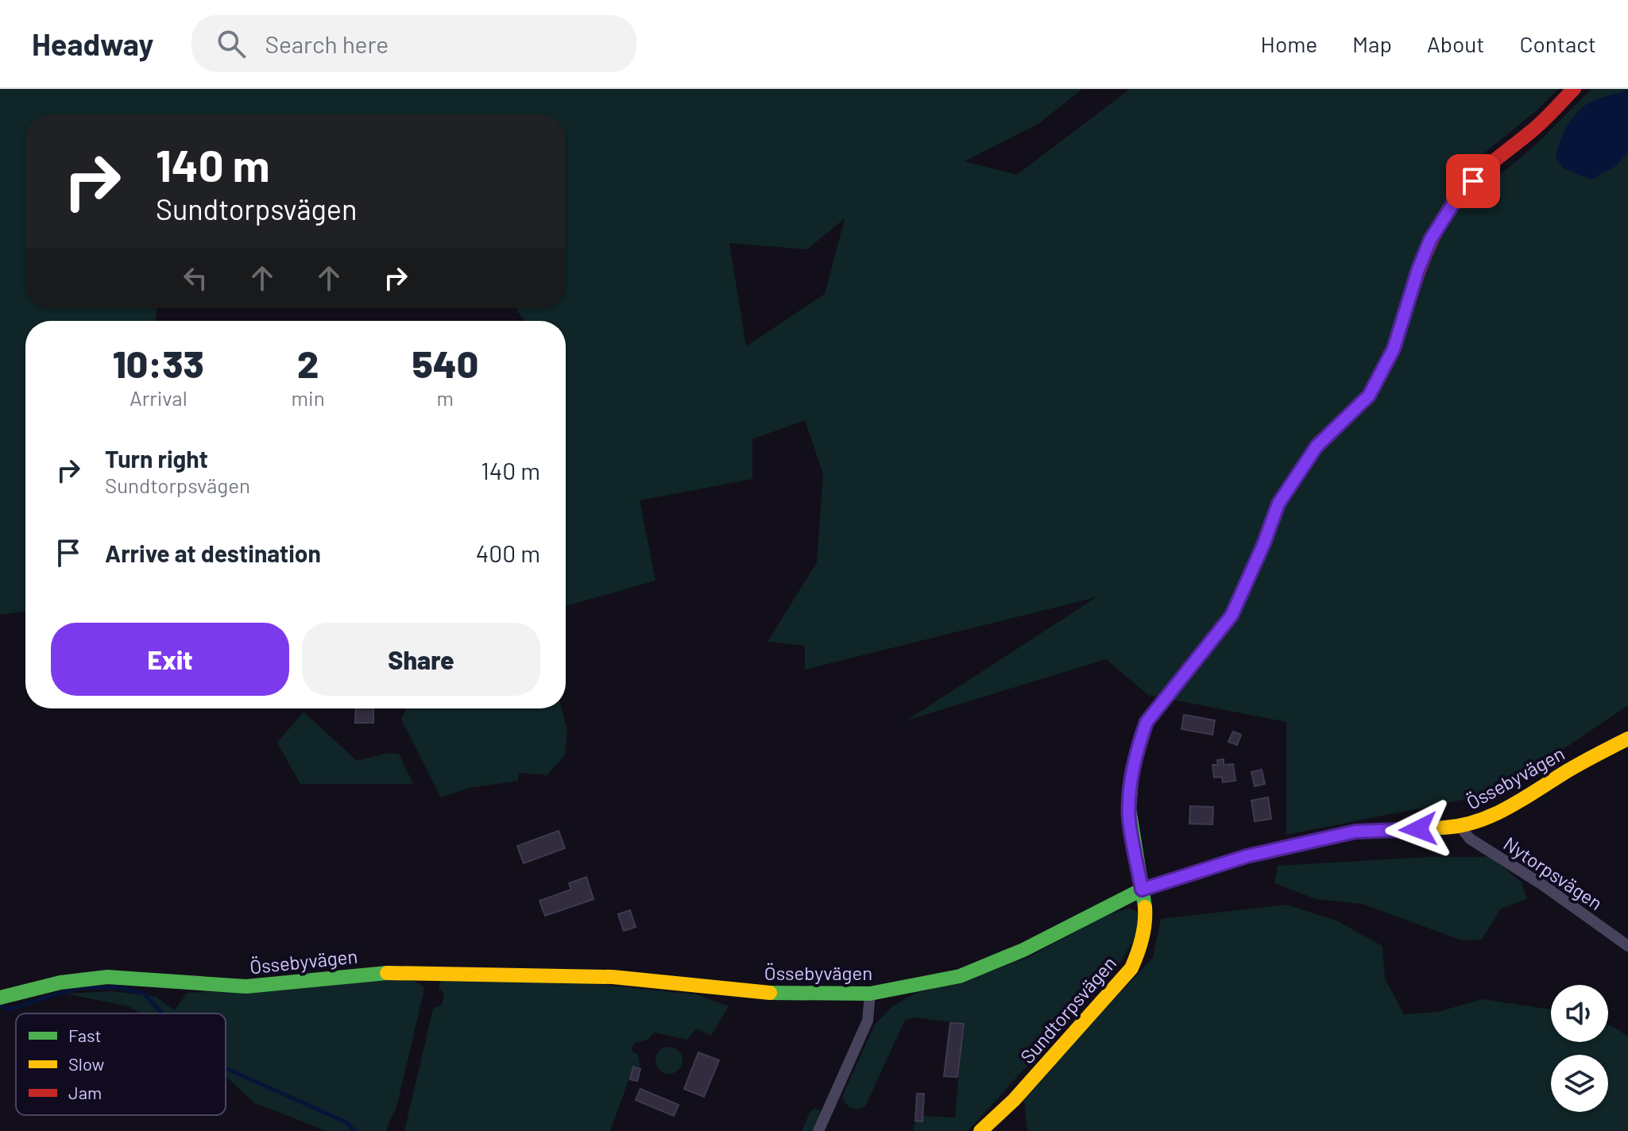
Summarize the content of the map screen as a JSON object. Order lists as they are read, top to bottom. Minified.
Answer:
{"streets":{"street":["Össebyvägen","Nytorpsvägen","Sundtorpsvägen"]},"crossings":[["Össebyvägen","Nytorpsvägen"],["Össebyvägen","Sundtorpsvägen"]],"legend":["Fast","Slow","Jam"],"page":{"header":"Headway","search":"Search here","nav":["Home","Map","About","Contact"],"turn":["140 m","Sundtorpsvägen"],"eta":["10:33","Arrival","2","min","540","m"],"list":[{"name":"Turn right","note":"Sundtorpsvägen","value":"140 m"},{"name":"Arrive at destination","value":"400 m"}],"buttons":["Exit","Share"]}}
